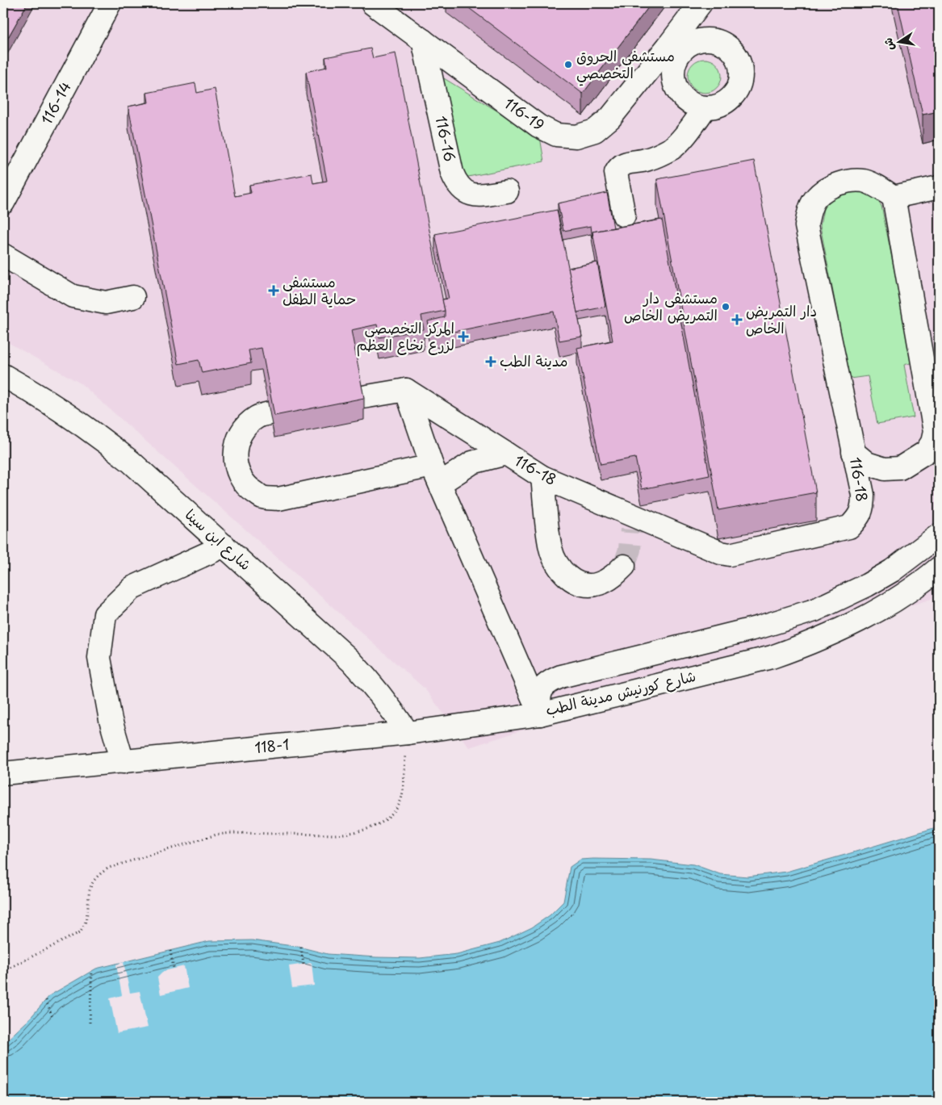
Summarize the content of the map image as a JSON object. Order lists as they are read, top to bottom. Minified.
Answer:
{"streets":{"street":["116-14","116-19","116-16","116-18","شارع ابن سينا","شارع كورنيش مدينة الطب","118-1"]},"crossings":[["116-19","116-16"],["شارع ابن سينا","118-1"],["شارع كورنيش مدينة الطب","118-1"]],"places":{"other":["مستشفى الحروق التخصصي","مستشفى دار التمريض الخاص"],"health":["مستشفى حماية الطفل","دار التمريض الخاص","المركز التخصصي لزرع نخاع العظم","مدينة الطب"]},"north":"left"}
